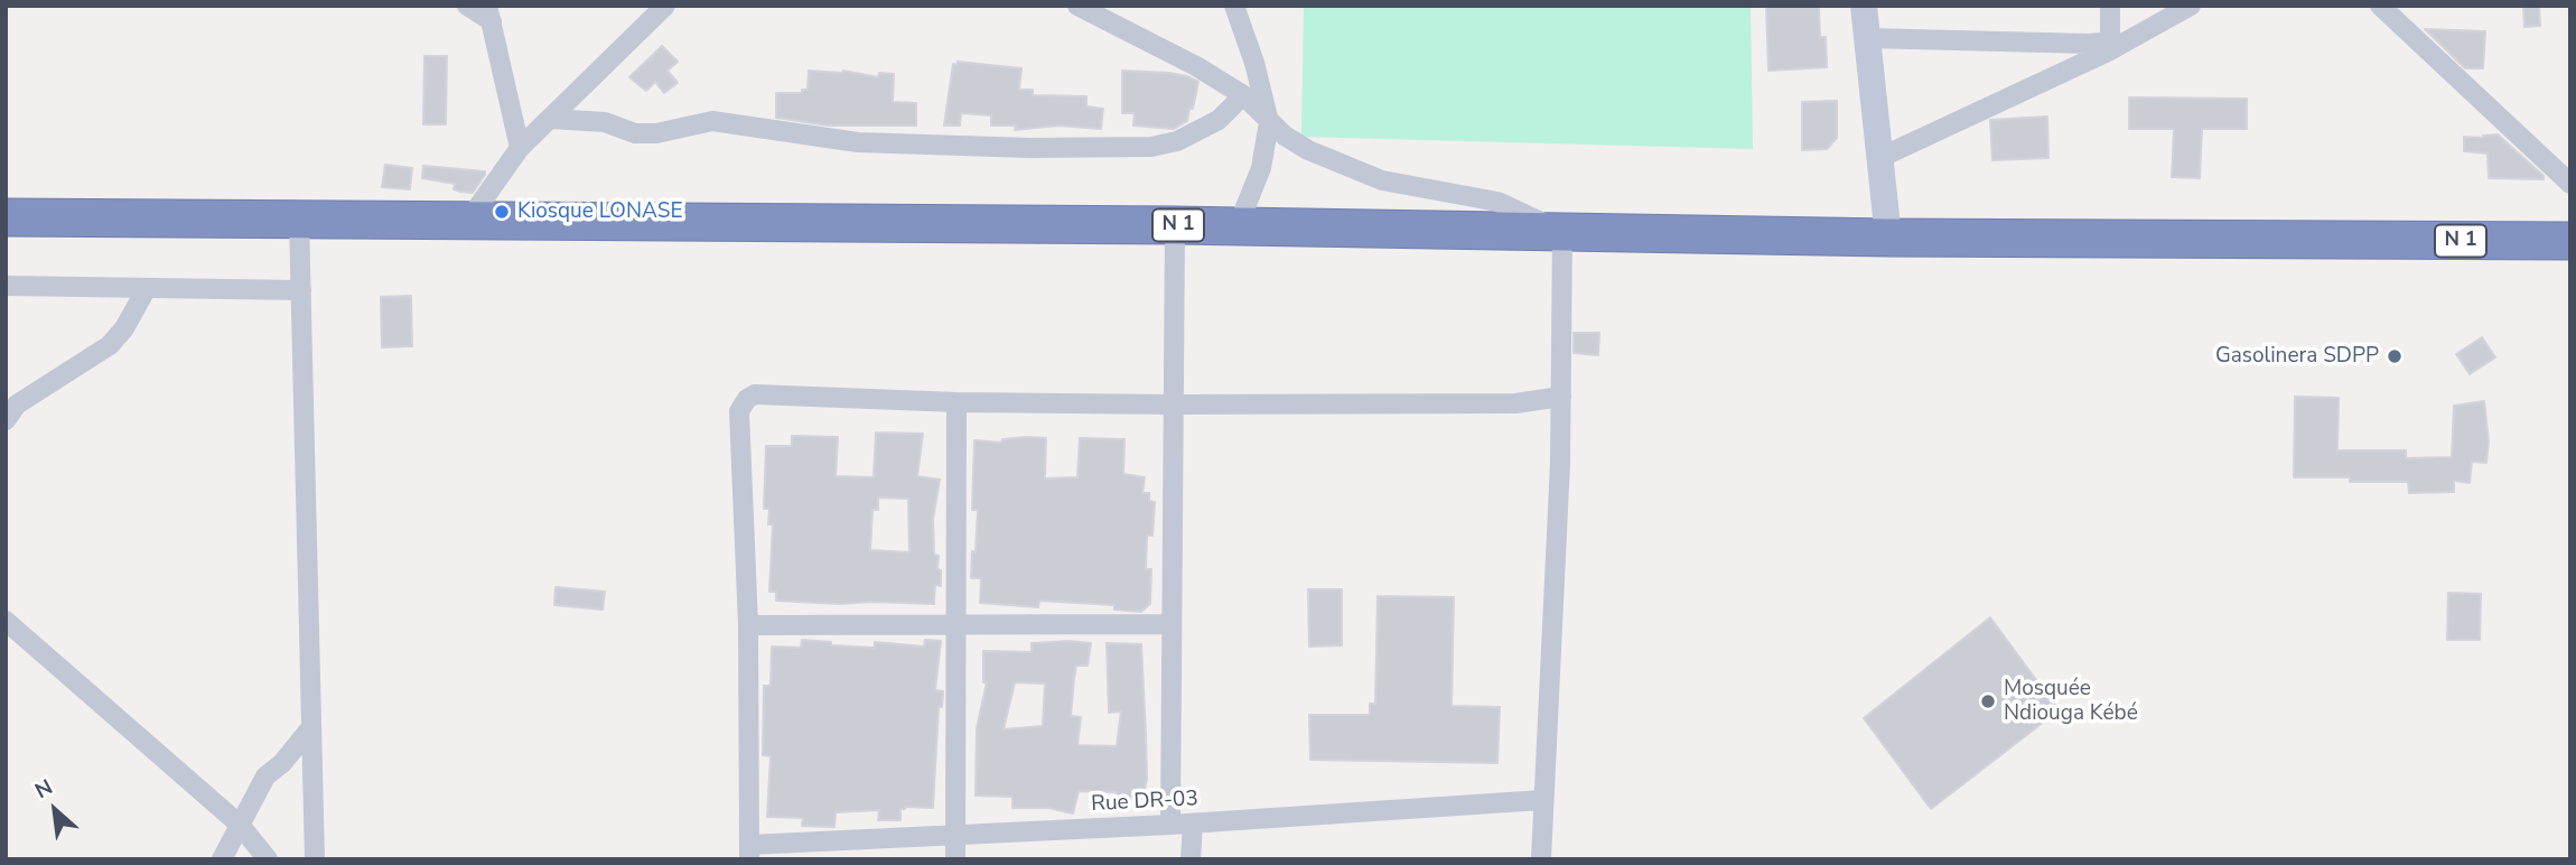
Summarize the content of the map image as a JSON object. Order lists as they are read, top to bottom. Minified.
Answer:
{"streets":{"highway":["N 1"],"street":["Rue DR-03"]},"places":["Kiosque LONASE","Gasolinera SDPP","Mosquée Ndiouga Kébé"],"north":"top left"}
